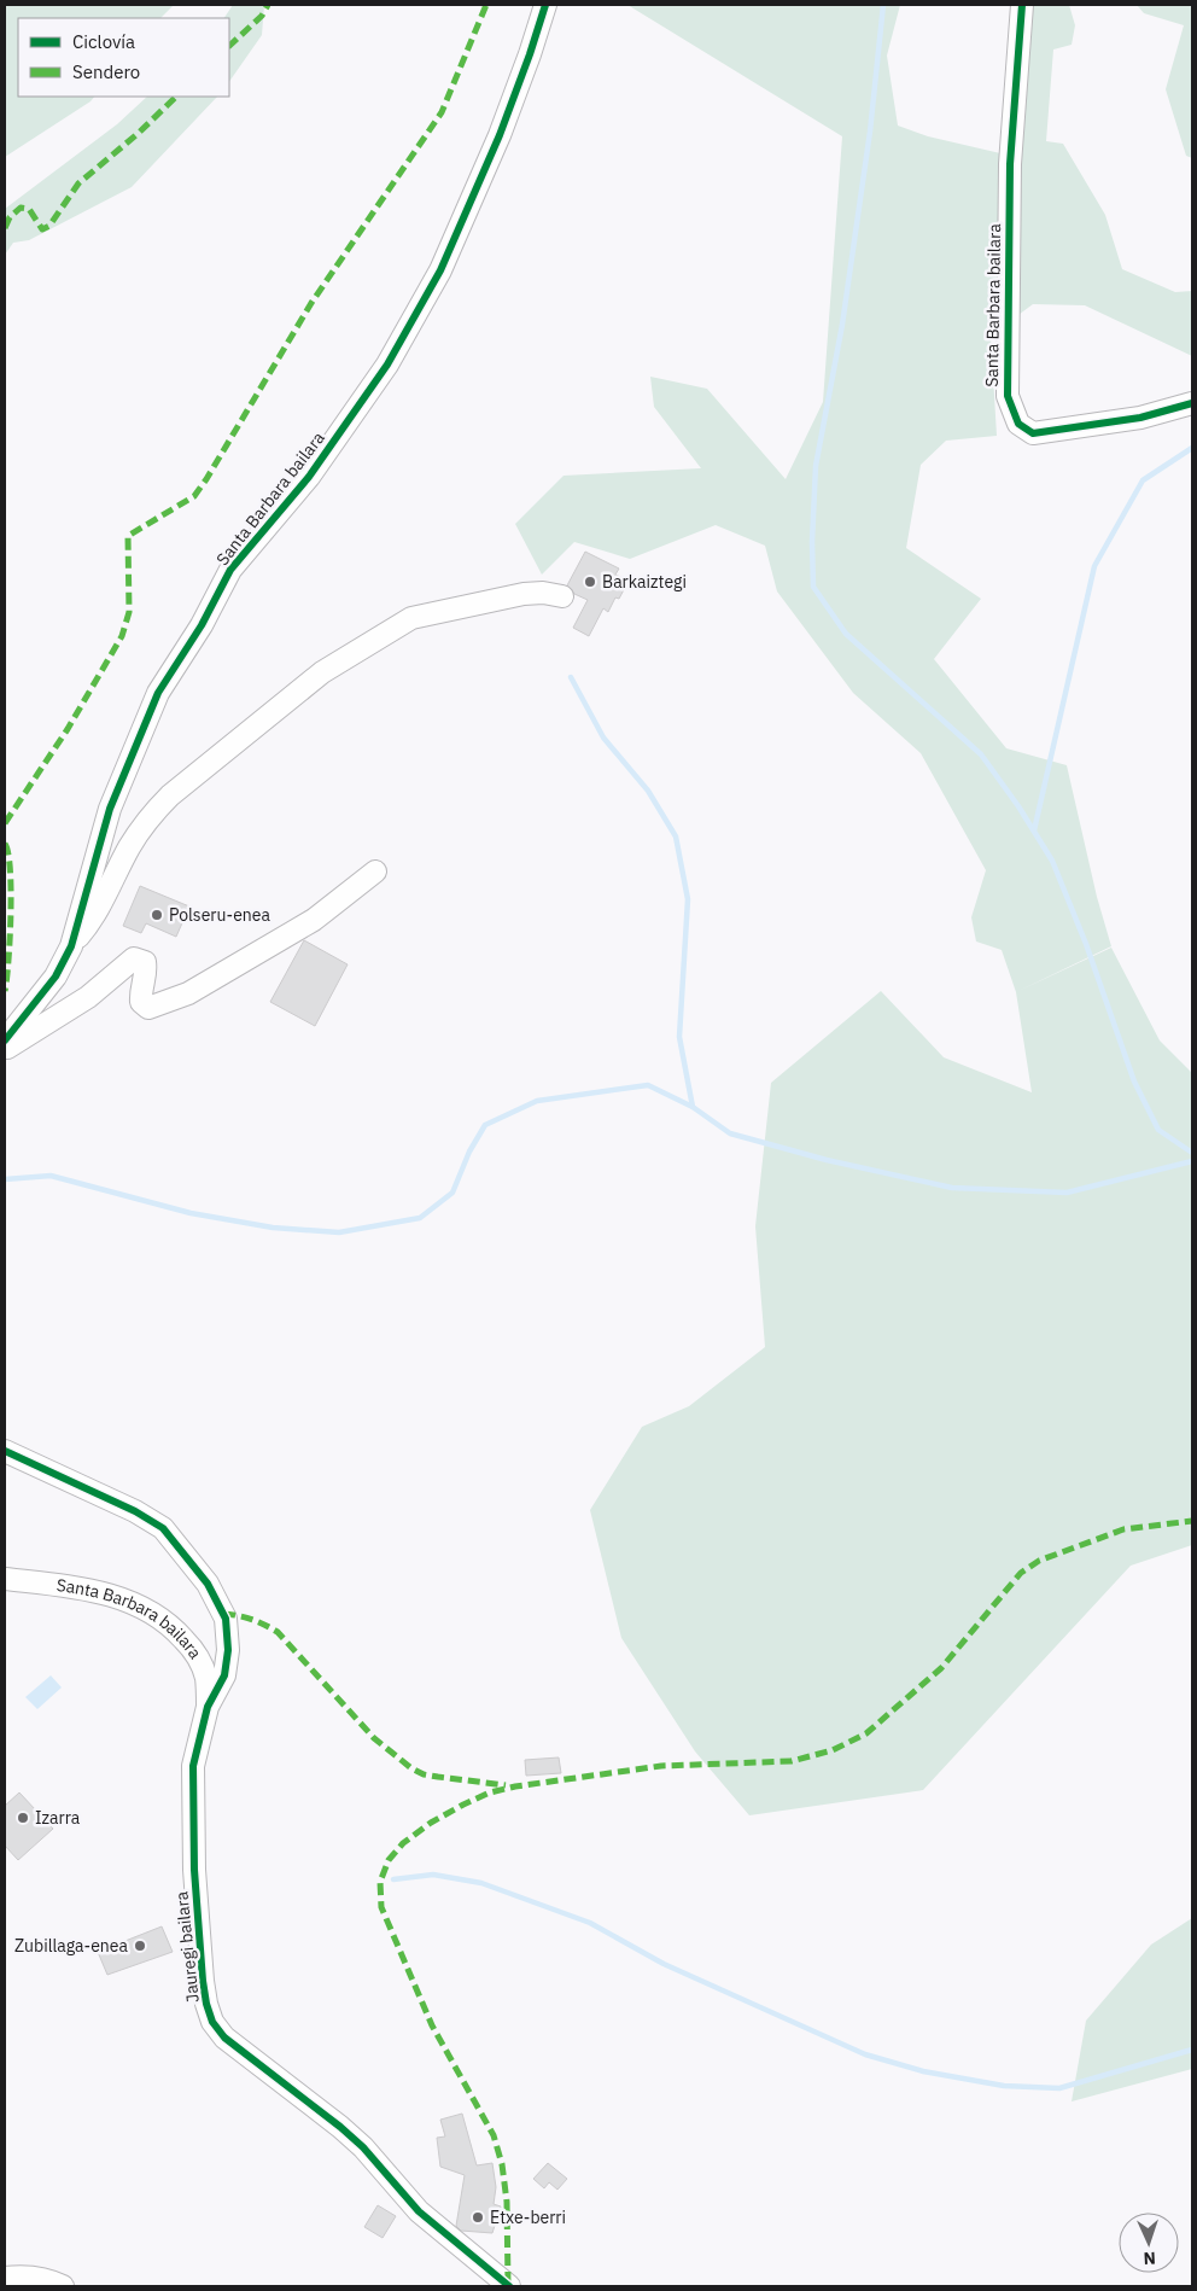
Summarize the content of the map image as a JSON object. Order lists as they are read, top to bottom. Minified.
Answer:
{"streets":{"street":["Santa Barbara bailara","Jauregi bailara"]},"crossings":[["Santa Barbara bailara","Jauregi bailara"]],"places":["Barkaiztegi","Polseru-enea","Izarra","Zubillaga-enea","Etxe-berri"],"legend":["Ciclovía","Sendero"],"north":"bottom"}
